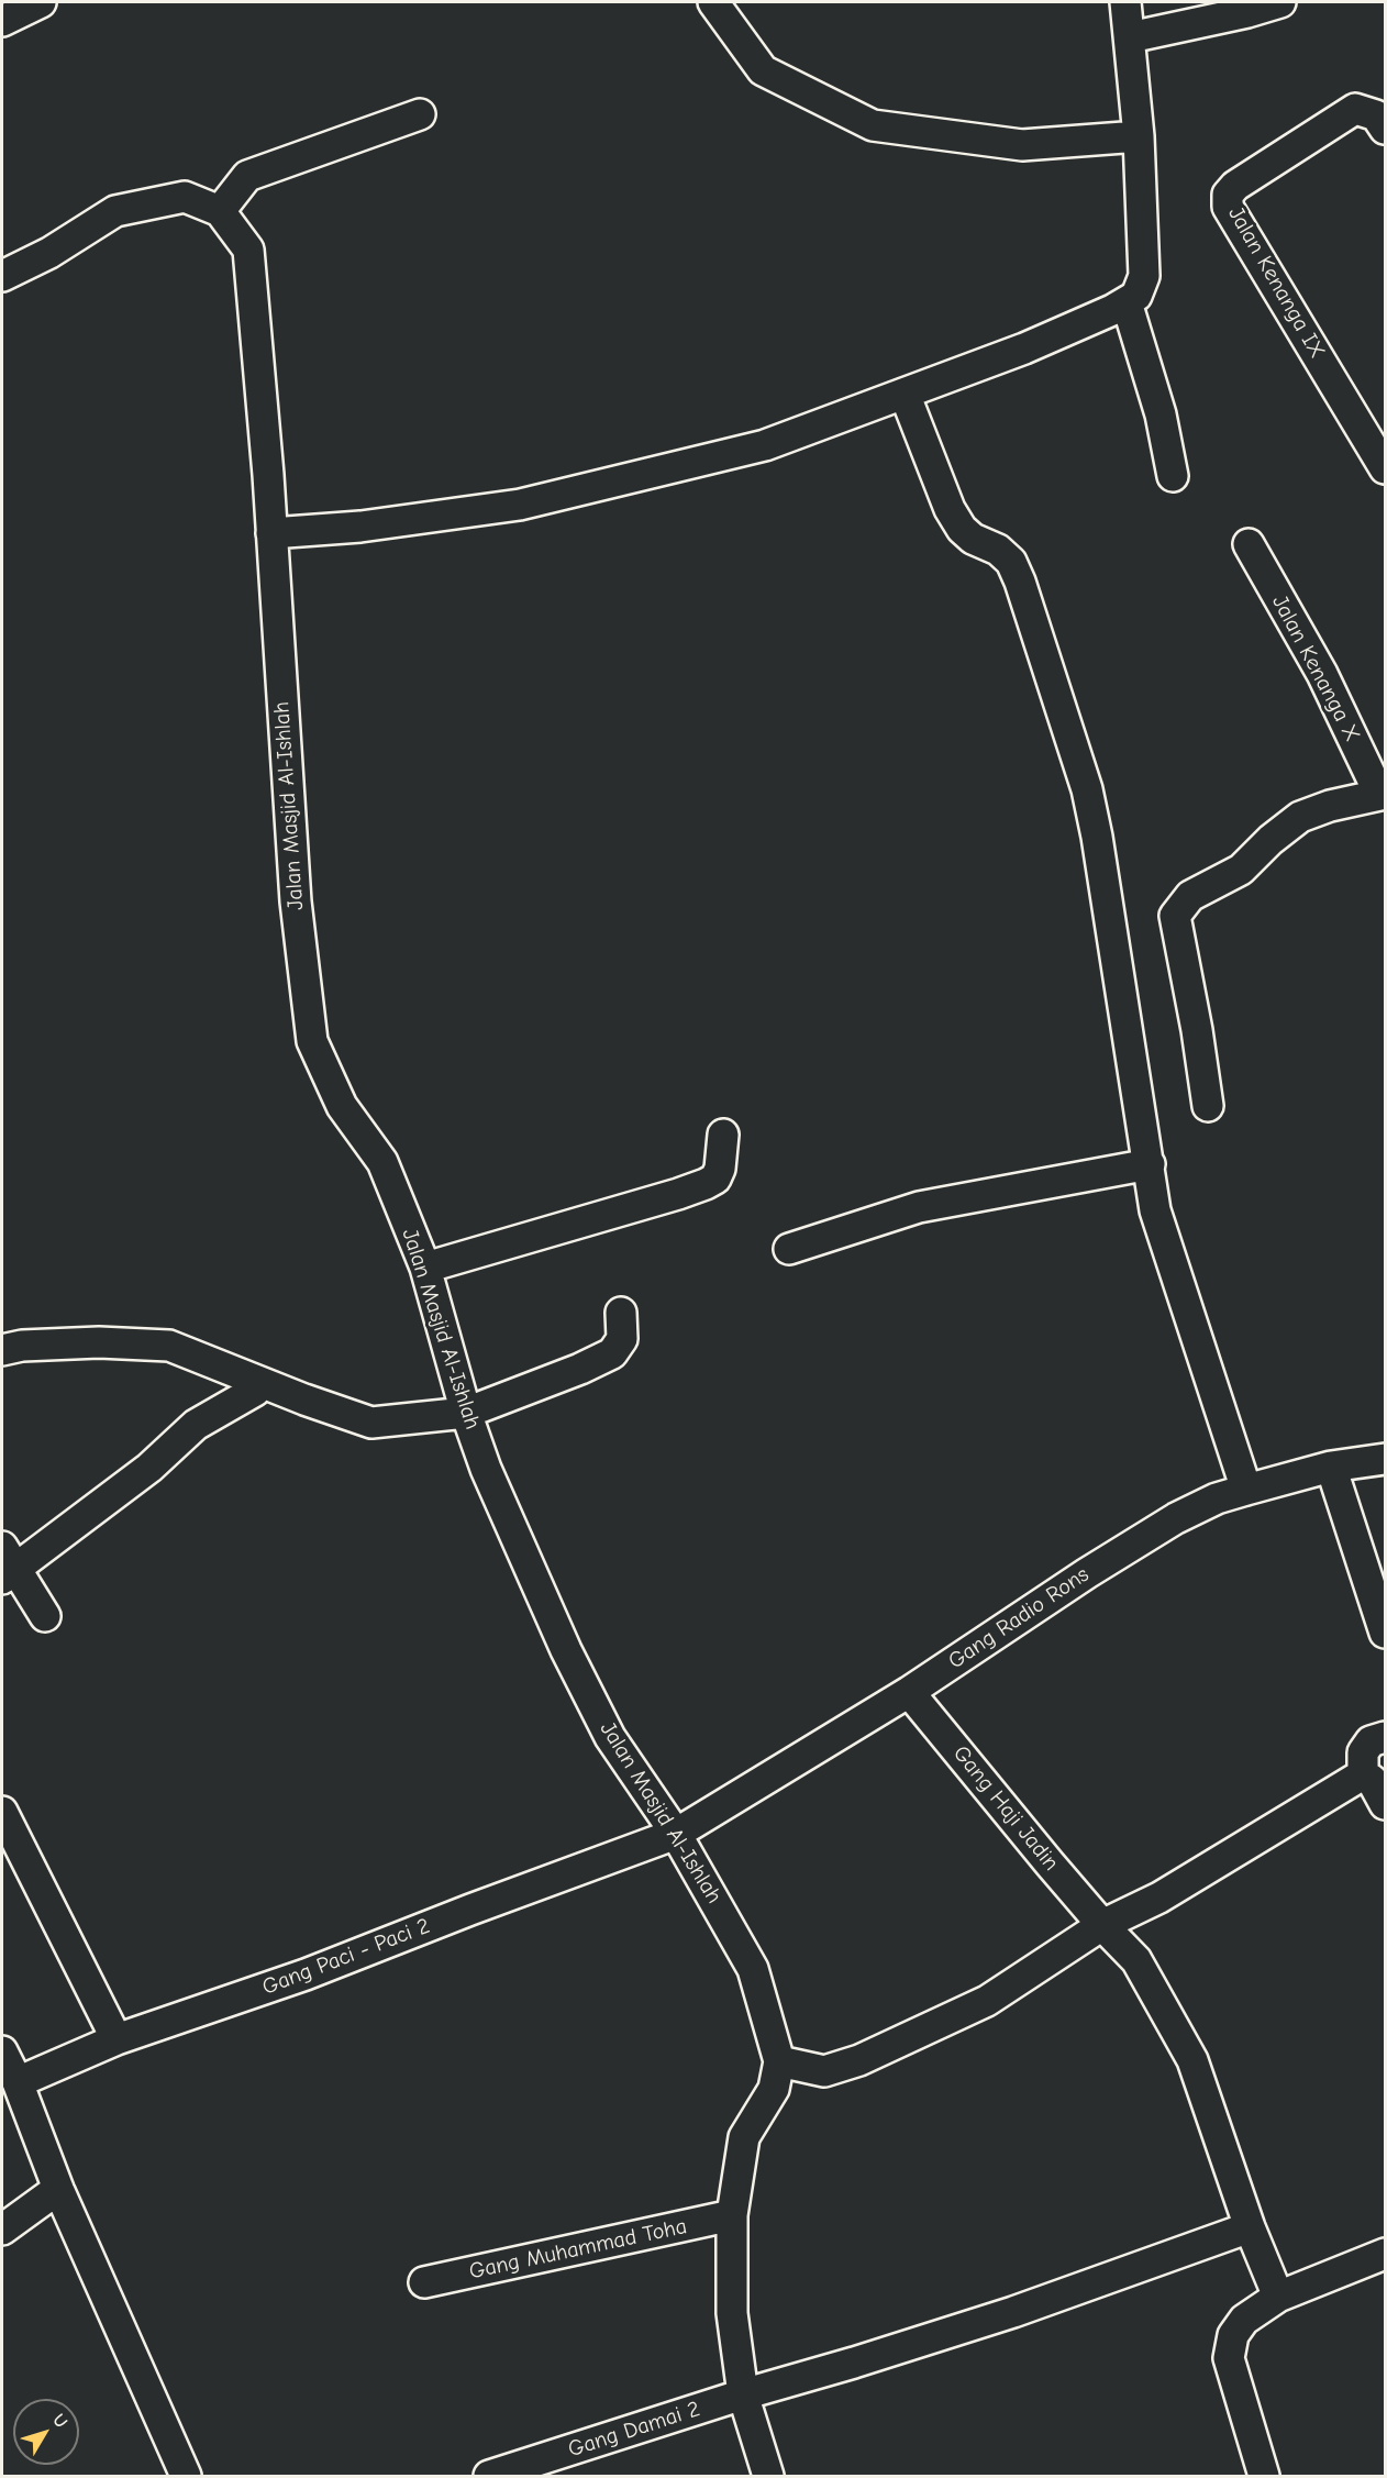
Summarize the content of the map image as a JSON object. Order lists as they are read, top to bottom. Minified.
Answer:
{"streets":{"street":["Jalan Kenanga IX","Jalan Kenanga X","Jalan Masjid Al-Ishlah","Gang Radio Rons","Gang Haji Jadin","Gang Paci - Paci 2","Gang Muhammad Toha","Gang Damai 2"]},"crossings":[["Jalan Masjid Al-Ishlah","Gang Radio Rons"],["Jalan Masjid Al-Ishlah","Gang Paci - Paci 2"],["Gang Radio Rons","Gang Haji Jadin"],["Gang Radio Rons","Gang Paci - Paci 2"],["Gang Haji Jadin","Gang Damai 2"]],"north":"top right"}
